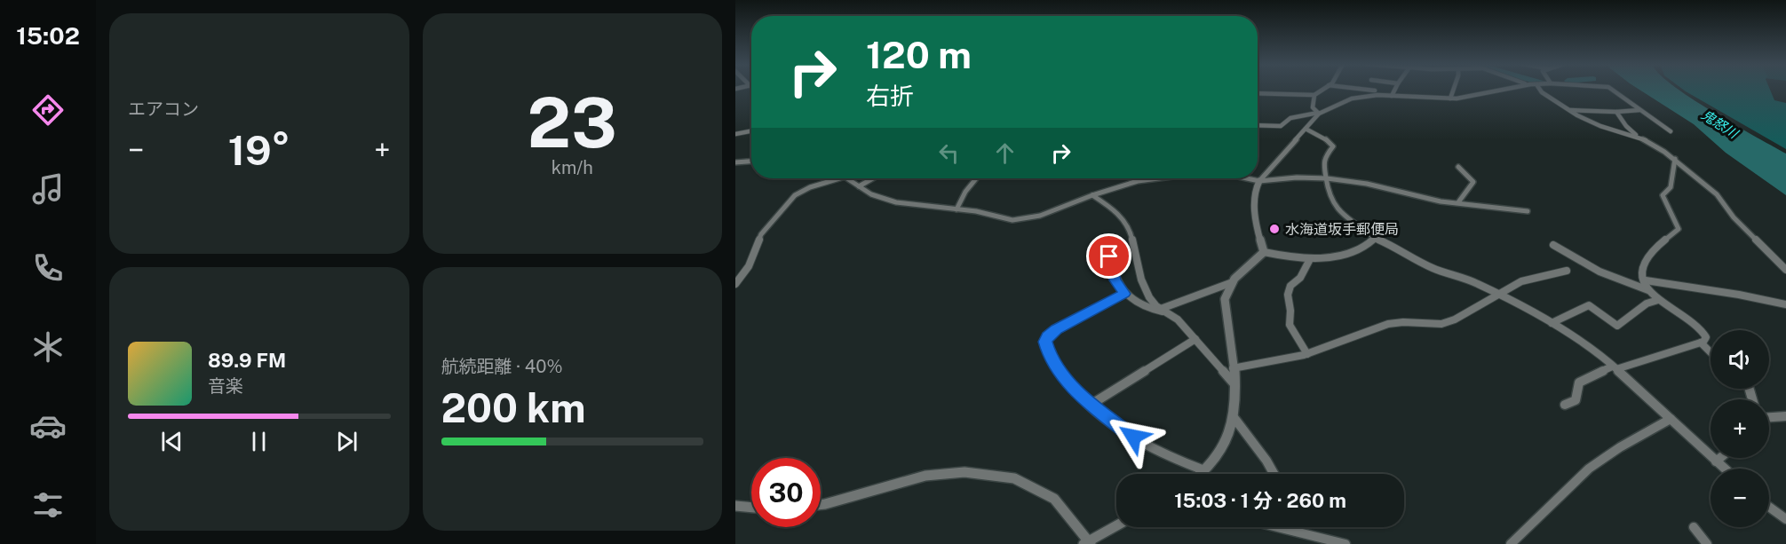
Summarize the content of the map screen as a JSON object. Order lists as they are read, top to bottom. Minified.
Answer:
{"water":["鬼怒川"],"places":["水海道坂手郵便局"],"page":{"tabs":"15:02","tile":["エアコン",["23","km/h"],["航続距離 · 40%","200 km"]],"turn":["120 m","右折"],"heat":["−","19°","+"],"map_buttons":["+","−"],"song":["89.9 FM","音楽"],"limit":"30","trip":"15:03 · 1 分 · 260 m"}}
